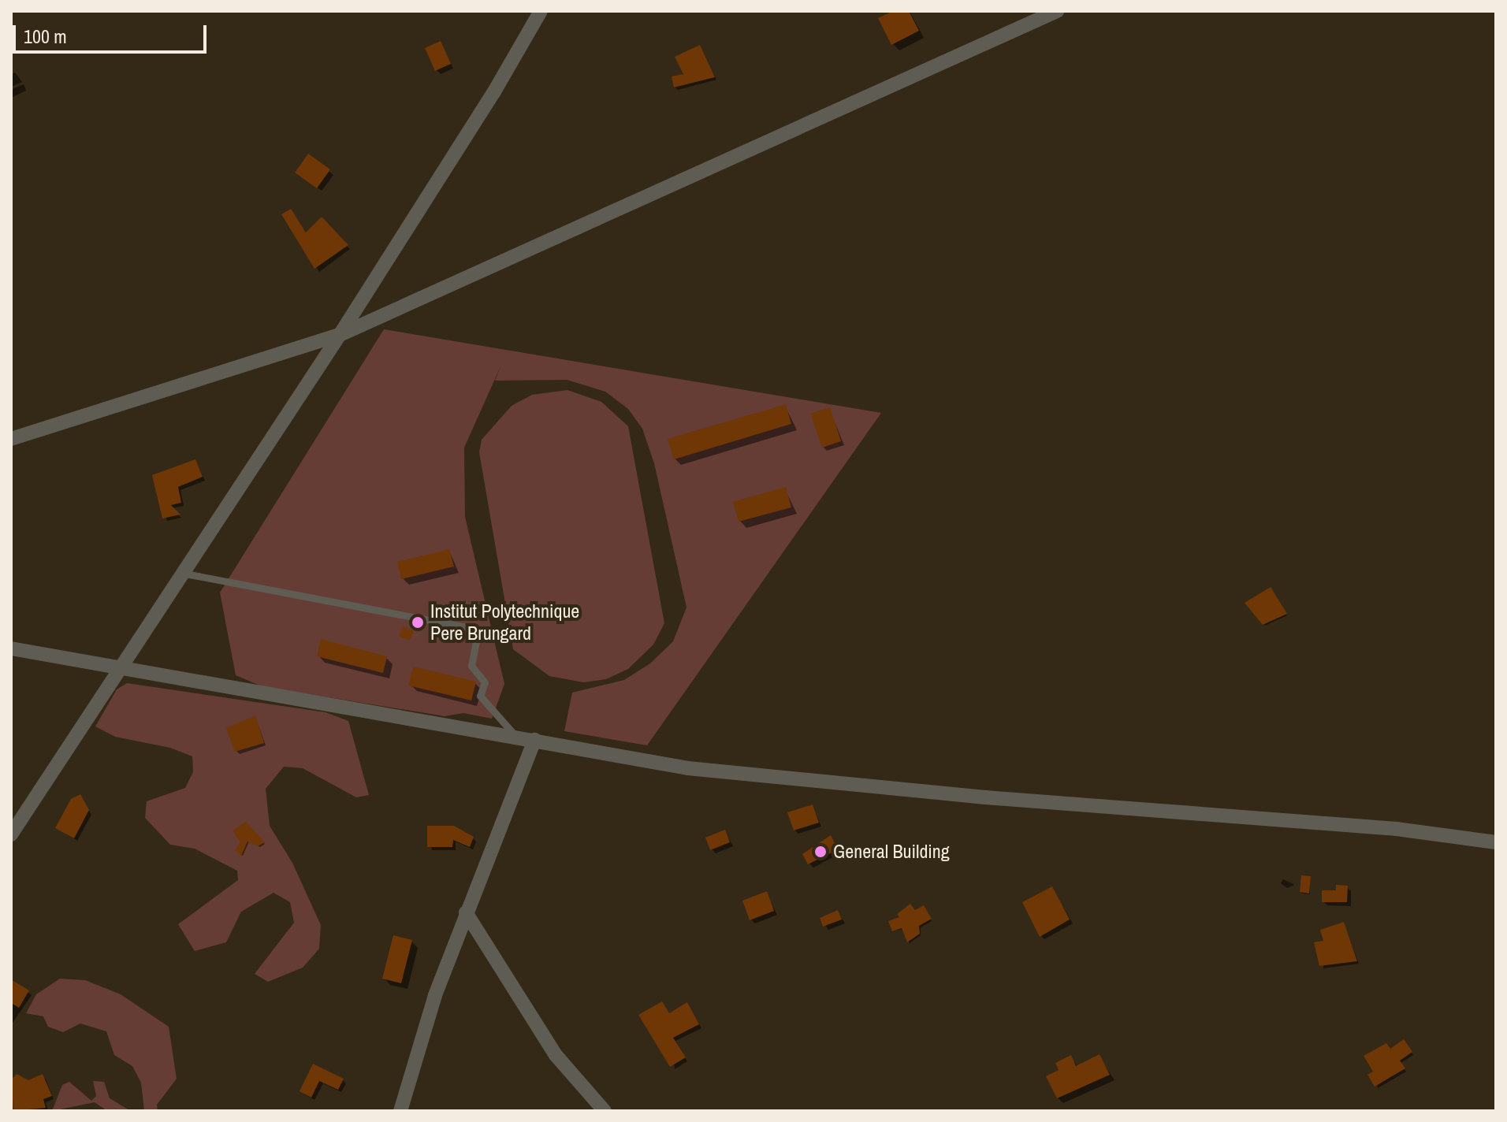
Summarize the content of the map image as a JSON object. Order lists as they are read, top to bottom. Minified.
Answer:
{"places":["Institut Polytechnique Pere Brungard","General Building"],"scale_bar":"100 m"}
